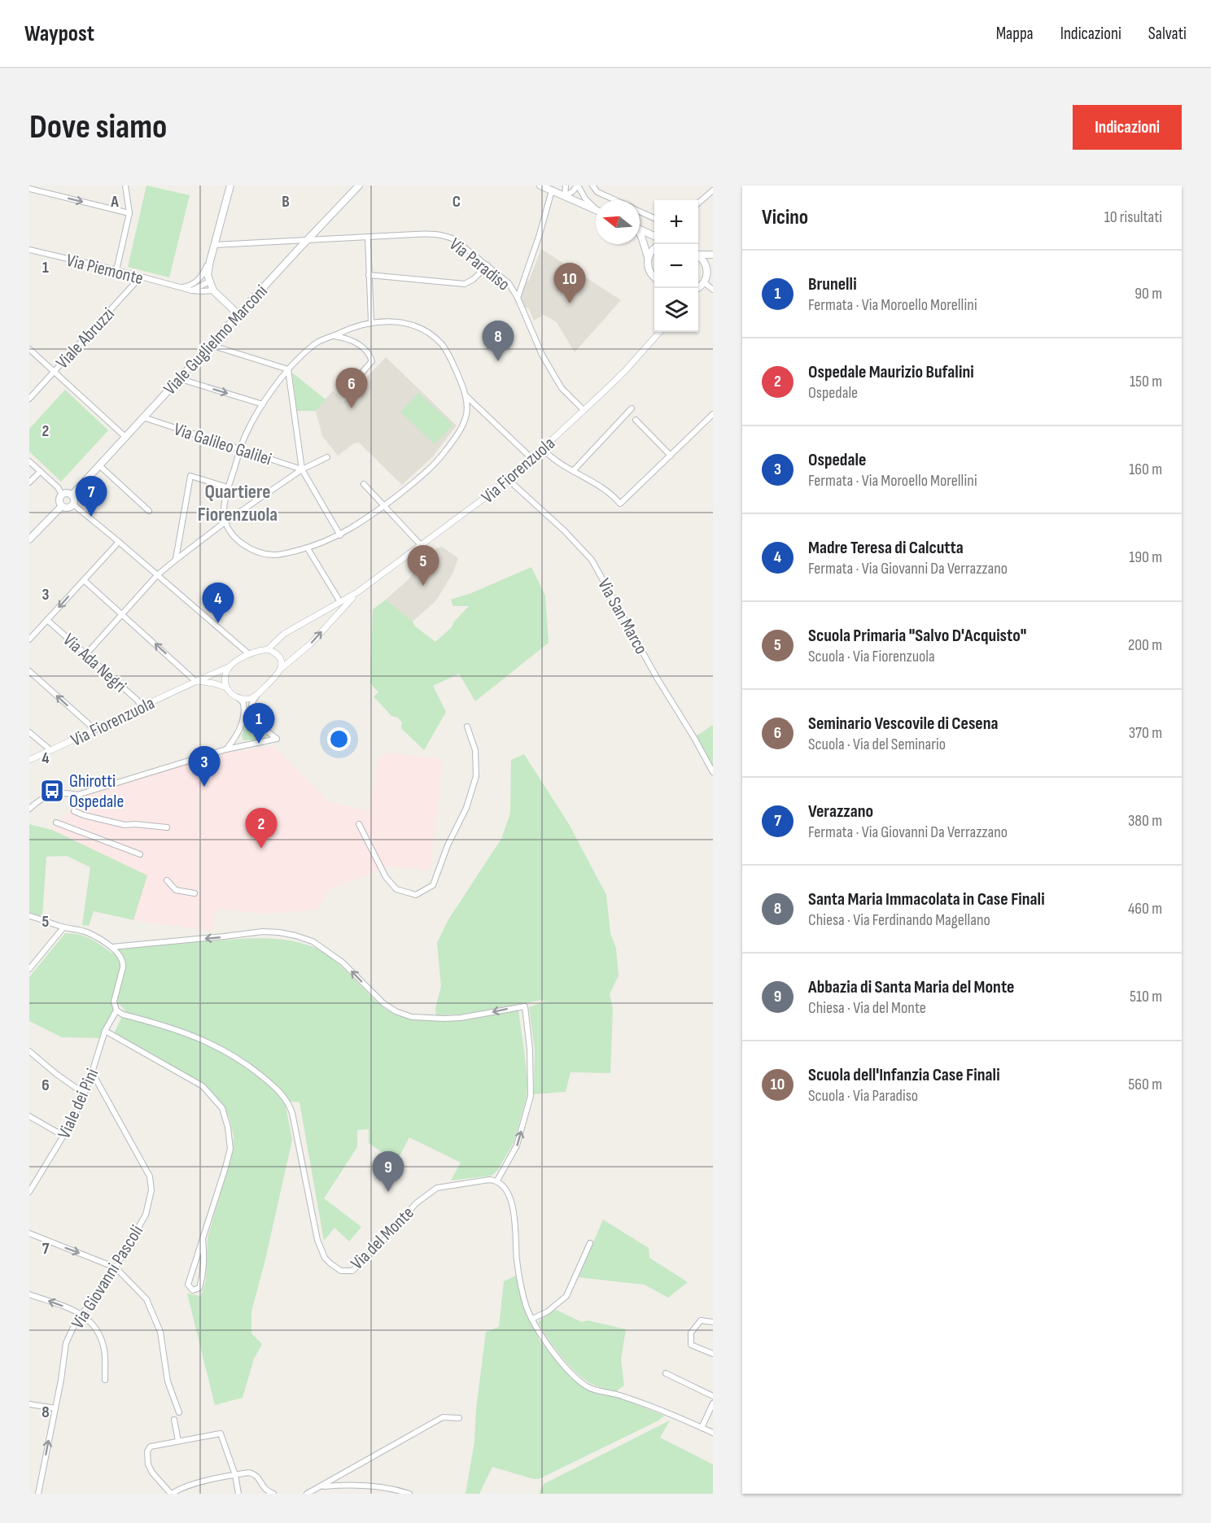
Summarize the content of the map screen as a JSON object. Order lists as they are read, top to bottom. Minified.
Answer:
{"streets":{"main road":["Viale Guglielmo Marconi"],"street":["Via Paradiso","Via Piemonte","Viale Abruzzi","Via Galileo Galilei","Via Fiorenzuola","Via San Marco","Via Ada Negri","Viale dei Pini","Via del Monte","Via Giovanni Pascoli"]},"crossings":[["Via Paradiso","Viale Guglielmo Marconi"],["Via Paradiso","Via Fiorenzuola"],["Via Piemonte","Viale Abruzzi"],["Viale Guglielmo Marconi","Via Galileo Galilei"],["Via Fiorenzuola","Via San Marco"],["Via Fiorenzuola","Via Ada Negri"],["Viale dei Pini","Via del Monte"],["Viale dei Pini","Via Giovanni Pascoli"]],"districts":["Quartiere Fiorenzuola"],"places":{"bus stop":["Ghirotti Ospedale"]},"north":"left","page":{"header":"Waypost","nav":["Mappa","Indicazioni","Salvati"],"buttons":"Indicazioni","title":"Dove siamo","heading":["Vicino","10 risultati"],"map_buttons":["+","−"],"list":[{"mark":"1","name":"Brunelli","note":"Fermata · Via Moroello Morellini","value":"90 m"},{"mark":"2","name":"Ospedale Maurizio Bufalini","note":"Ospedale","value":"150 m"},{"mark":"3","name":"Ospedale","note":"Fermata · Via Moroello Morellini","value":"160 m"},{"mark":"4","name":"Madre Teresa di Calcutta","note":"Fermata · Via Giovanni Da Verrazzano","value":"190 m"},{"mark":"5","name":"Scuola Primaria \"Salvo D'Acquisto\"","note":"Scuola · Via Fiorenzuola","value":"200 m"},{"mark":"6","name":"Seminario Vescovile di Cesena","note":"Scuola · Via del Seminario","value":"370 m"},{"mark":"7","name":"Verazzano","note":"Fermata · Via Giovanni Da Verrazzano","value":"380 m"},{"mark":"8","name":"Santa Maria Immacolata in Case Finali","note":"Chiesa · Via Ferdinando Magellano","value":"460 m"},{"mark":"9","name":"Abbazia di Santa Maria del Monte","note":"Chiesa · Via del Monte","value":"510 m"},{"mark":"10","name":"Scuola dell'Infanzia Case Finali","note":"Scuola · Via Paradiso","value":"560 m"}],"pins":["10","8","6","7","5","4","1","3","2","9"]},"grid":{"columns":["A","B","C"],"rows":["1","2","3","4","5","6","7","8"]}}
